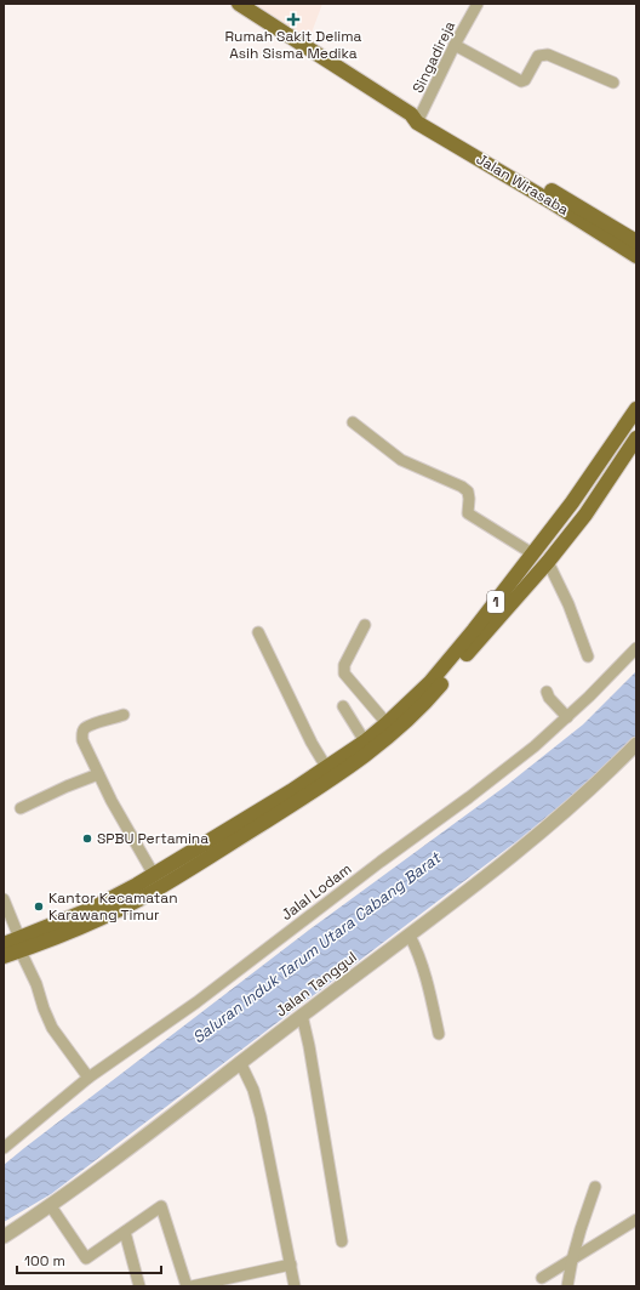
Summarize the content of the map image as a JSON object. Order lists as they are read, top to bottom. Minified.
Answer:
{"streets":{"main road":["Jalan Wirasaba","1"],"street":["Singadireja","Jalal Lodam","Jalan Tanggul"]},"crossings":[["Singadireja","Jalan Wirasaba"]],"water":["Saluran Induk Tarum Utara Cabang Barat"],"places":{"health":["Rumah Sakit Delima Asih Sisma Medika"],"other":["SPBU Pertamina","Kantor Kecamatan Karawang Timur"]},"scale_bar":"100 m"}
